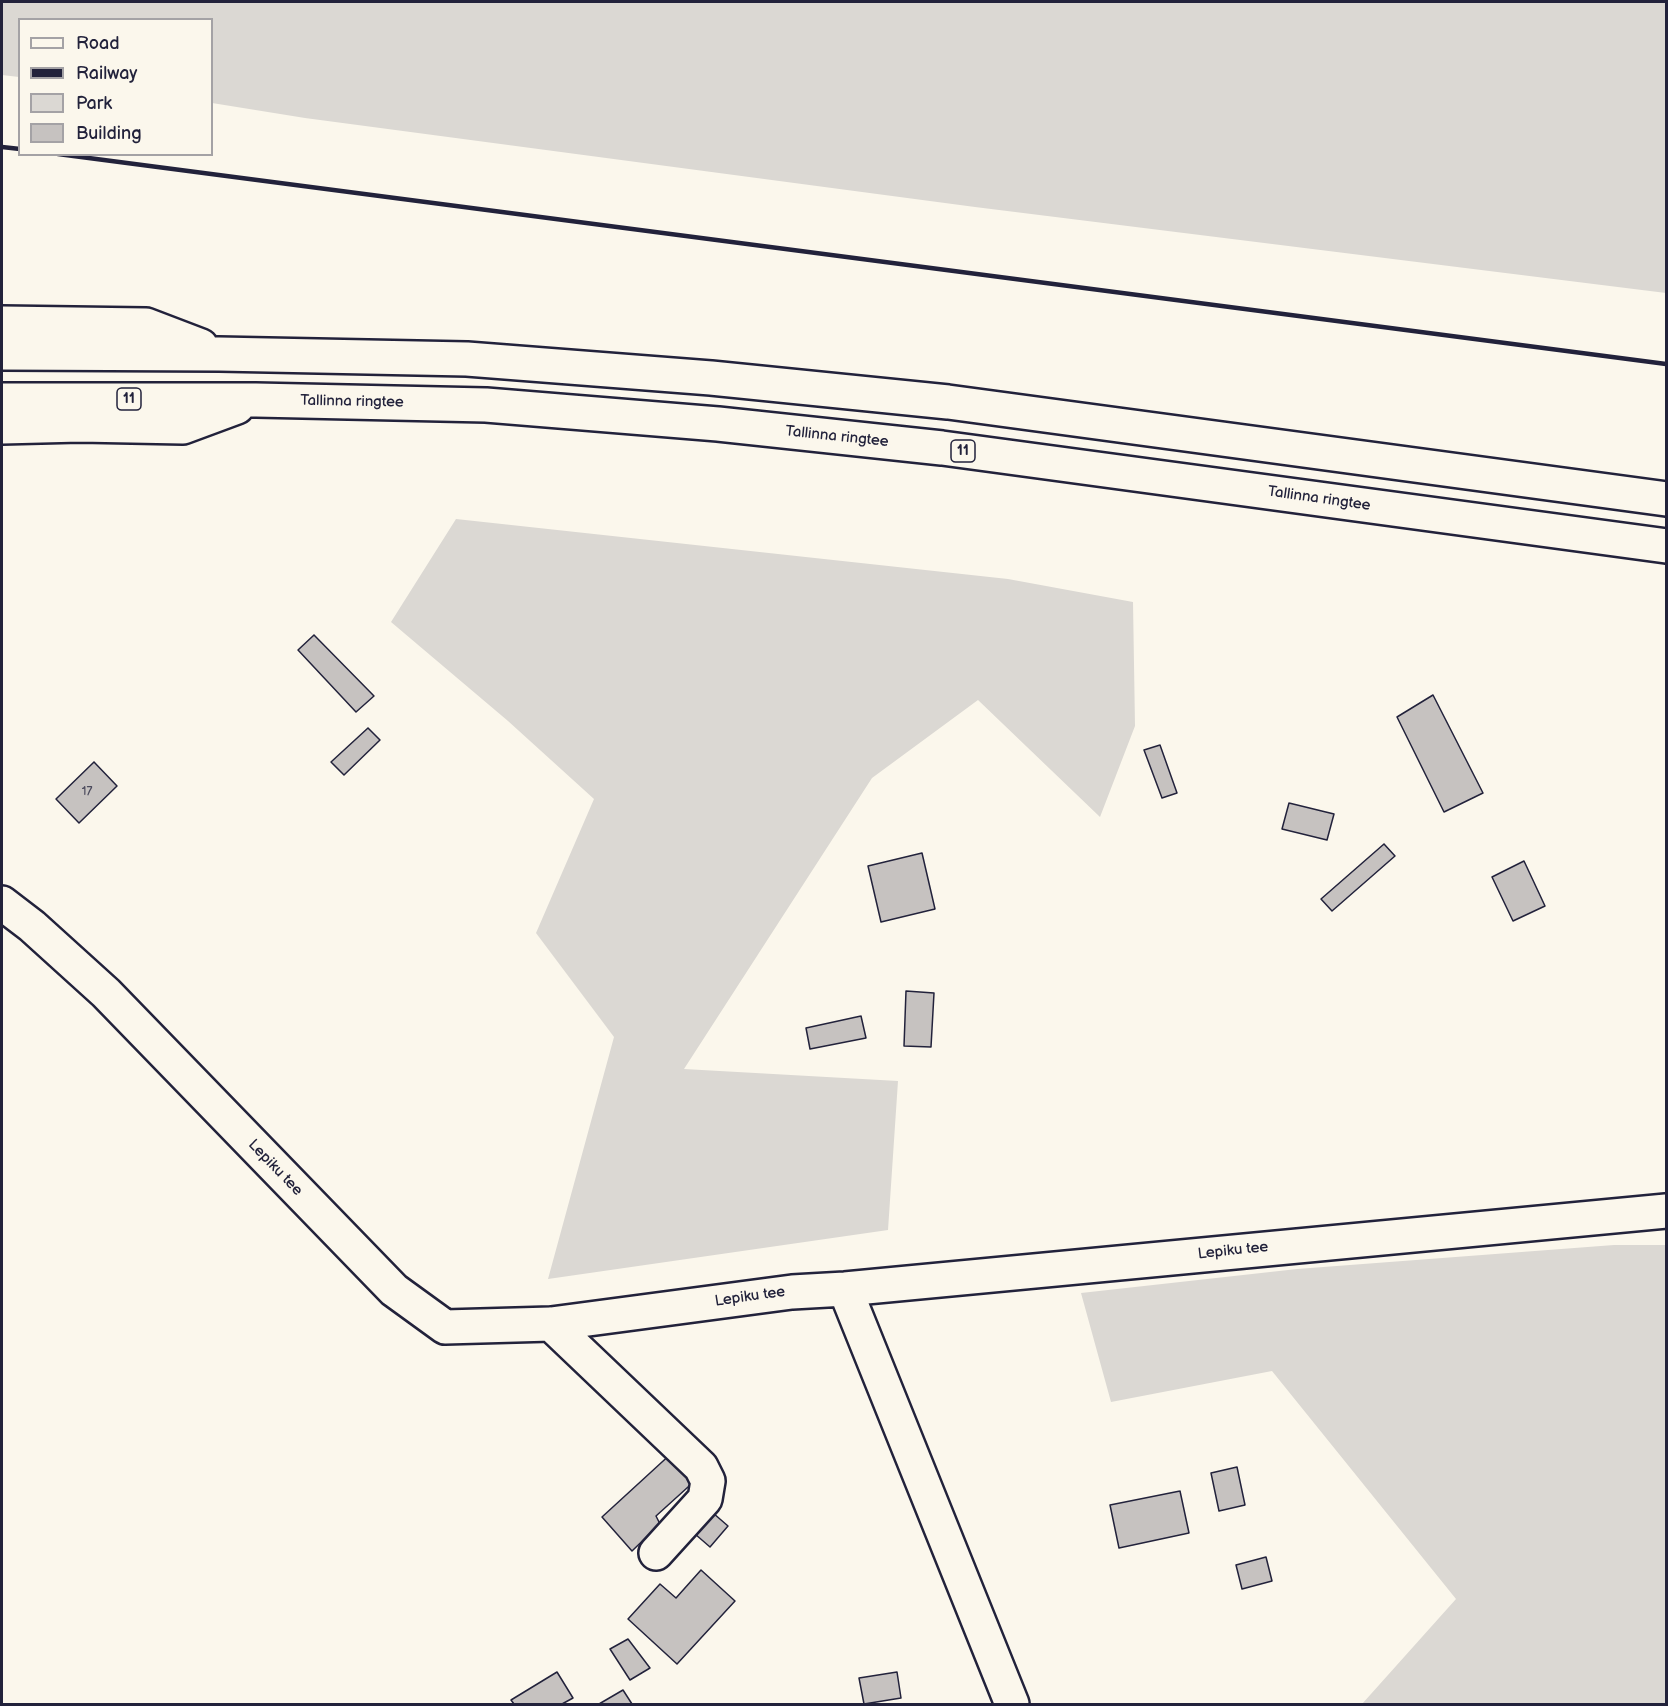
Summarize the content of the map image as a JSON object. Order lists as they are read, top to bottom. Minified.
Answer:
{"streets":{"main road":["11","Tallinna ringtee","Lepiku tee"]},"house_numbers":["17"],"legend":["Road","Railway","Park","Building"]}
